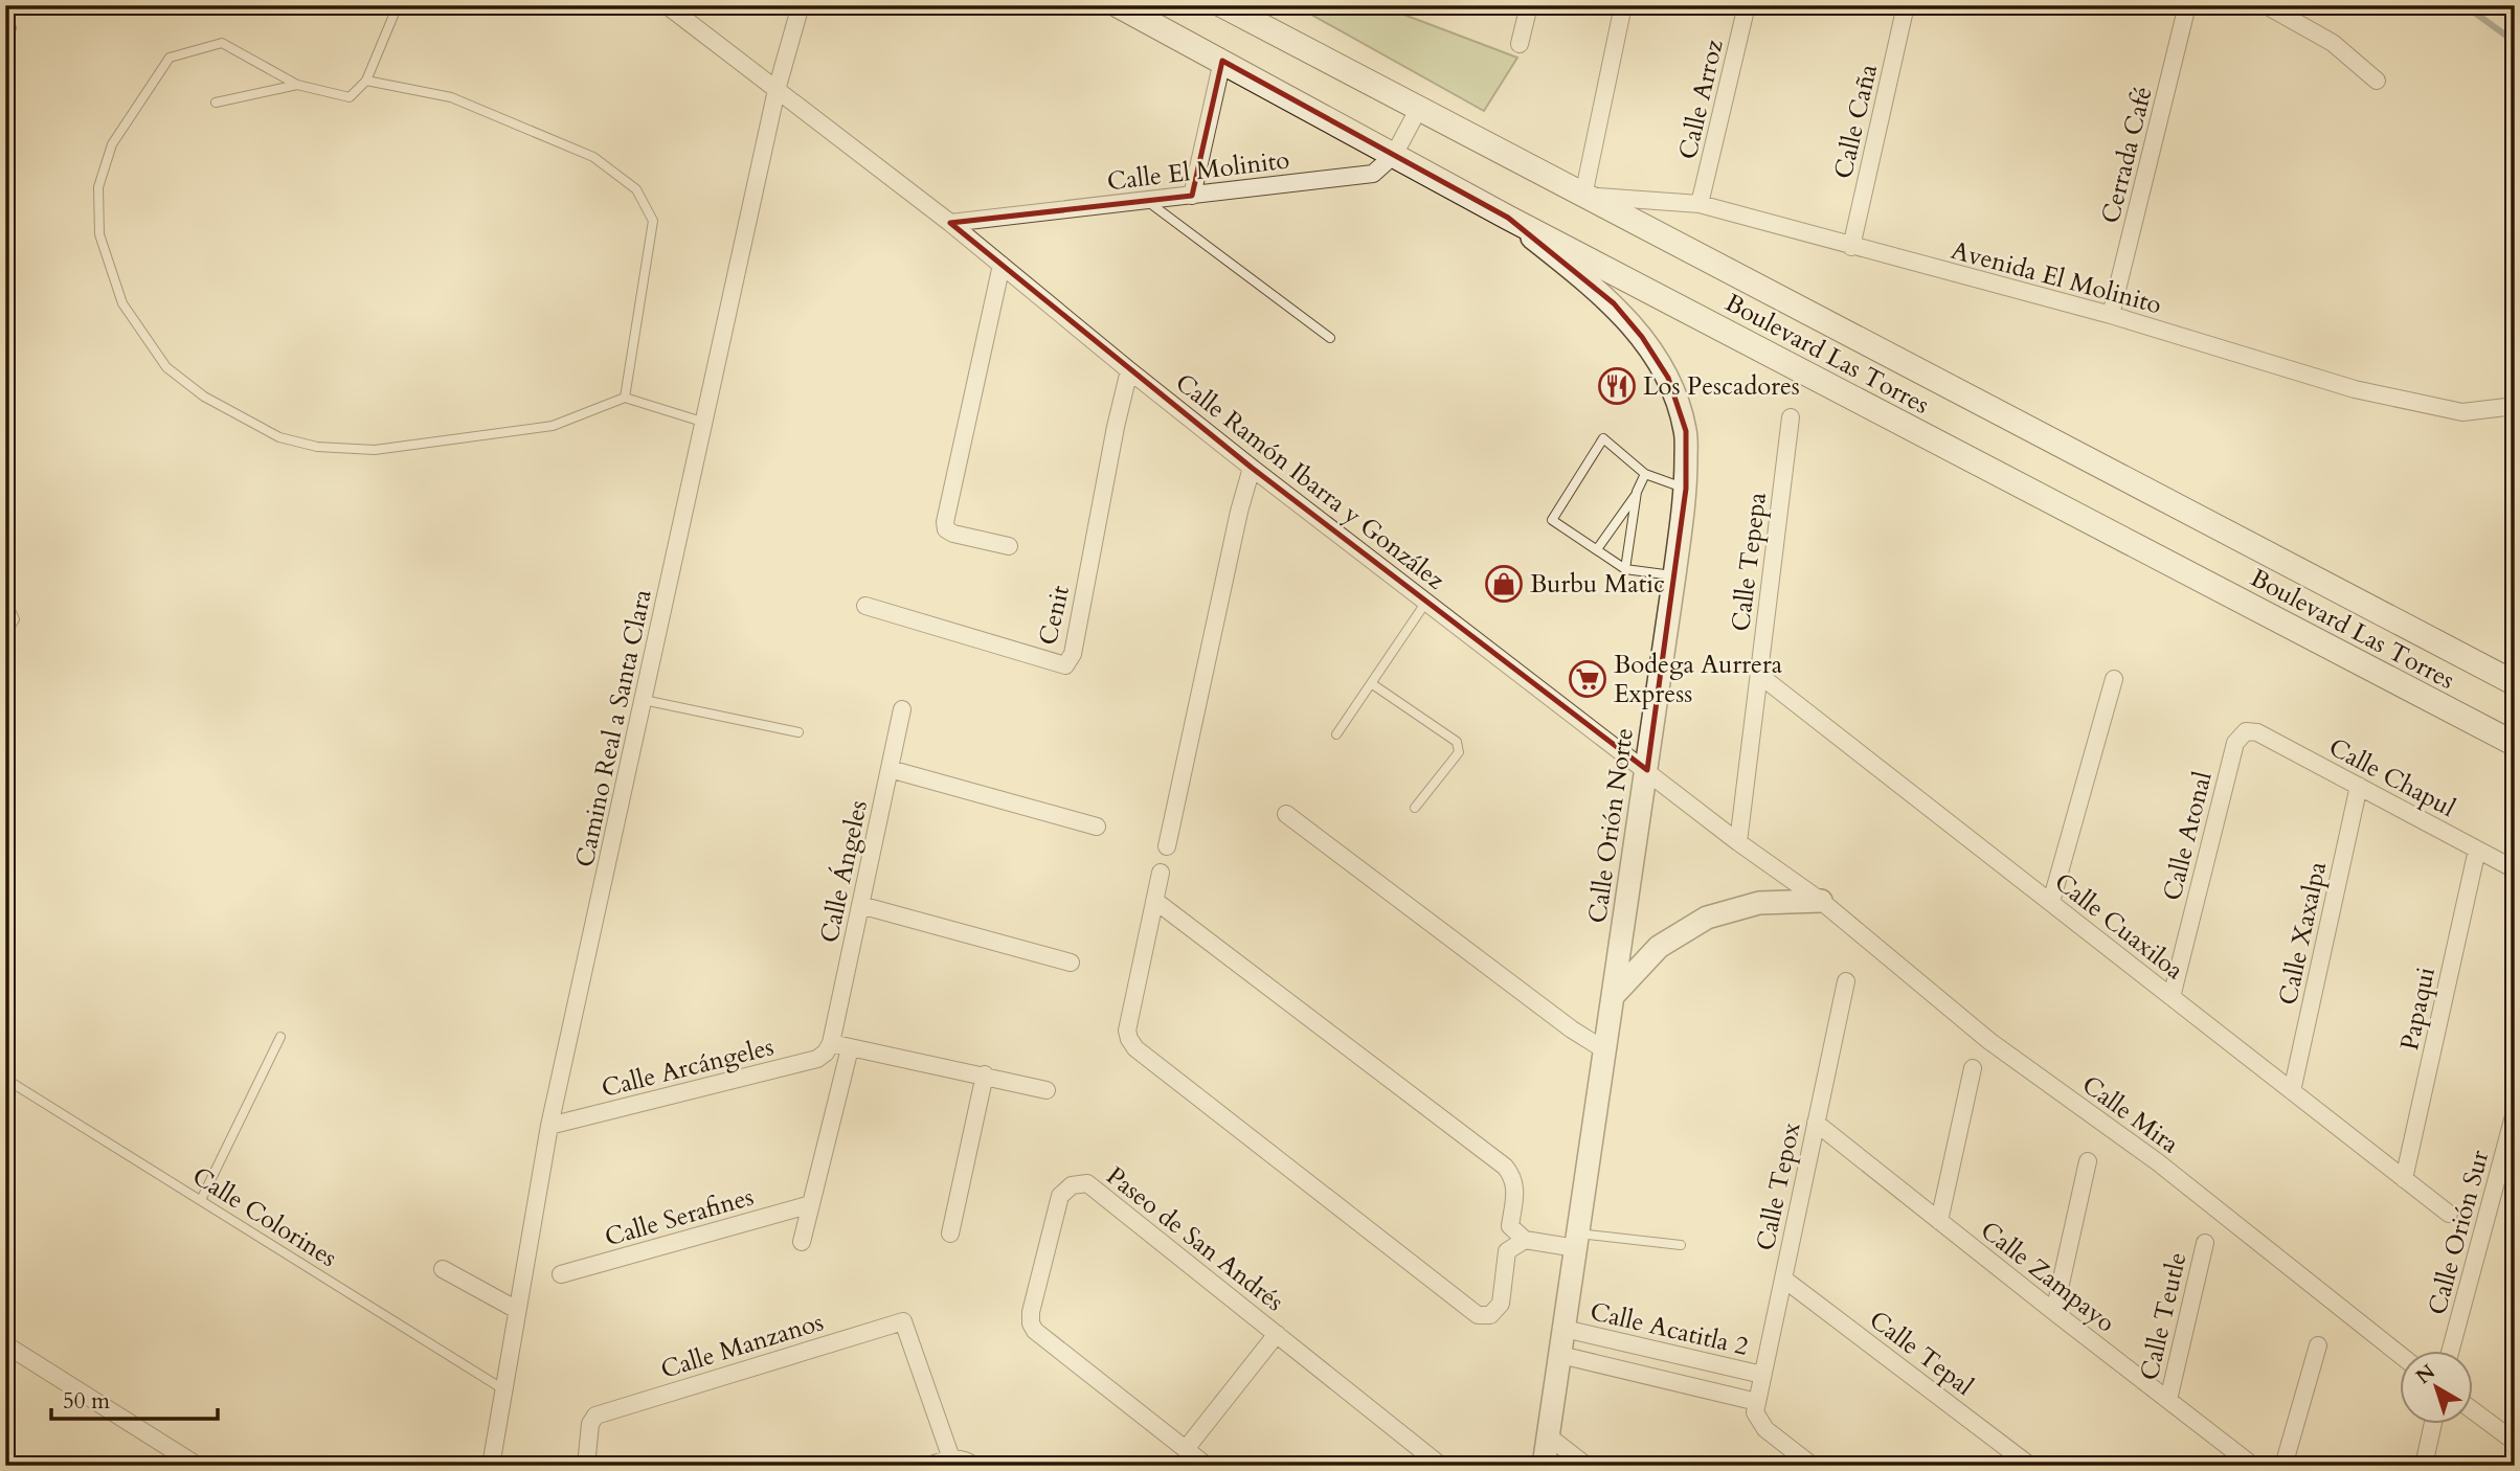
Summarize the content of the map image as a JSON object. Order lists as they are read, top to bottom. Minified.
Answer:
{"streets":{"main road":["Boulevard Las Torres"],"street":["Calle Arroz","Calle Caña","Cerrada Café","Calle El Molinito","Avenida El Molinito","Calle Ramón Ibarra y González","Calle Tepepa","Cenit","Camino Real a Santa Clara","Calle Chapul","Calle Orión Norte","Calle Atonal","Calle Ángeles","Calle Cuaxiloa","Calle Xaxalpa","Papaqui","Calle Arcángeles","Calle Mira","Calle Tepox","Calle Serafines","Calle Orión Sur","Paseo de San Andrés","Calle Zampayo","Calle Teutle","Calle Acatitla 2","Calle Manzanos","Calle Tepal"],"lane":["Calle Colorines"]},"crossings":[["Calle Arroz","Avenida El Molinito"],["Calle Caña","Avenida El Molinito"],["Cerrada Café","Avenida El Molinito"],["Calle El Molinito","Boulevard Las Torres"],["Calle El Molinito","Calle Ramón Ibarra y González"],["Avenida El Molinito","Boulevard Las Torres"],["Boulevard Las Torres","Calle Orión Norte"],["Calle Ramón Ibarra y González","Calle Tepepa"],["Calle Ramón Ibarra y González","Cenit"],["Calle Ramón Ibarra y González","Camino Real a Santa Clara"],["Calle Ramón Ibarra y González","Calle Orión Norte"],["Calle Ramón Ibarra y González","Calle Mira"],["Calle Tepepa","Calle Cuaxiloa"],["Camino Real a Santa Clara","Calle Arcángeles"],["Camino Real a Santa Clara","Calle Colorines"],["Calle Chapul","Calle Atonal"],["Calle Chapul","Calle Xaxalpa"],["Calle Chapul","Papaqui"],["Calle Orión Norte","Calle Acatitla 2"],["Calle Atonal","Calle Cuaxiloa"],["Calle Ángeles","Calle Arcángeles"],["Calle Cuaxiloa","Calle Xaxalpa"],["Calle Cuaxiloa","Papaqui"],["Calle Tepox","Calle Zampayo"],["Calle Tepox","Calle Acatitla 2"],["Calle Tepox","Calle Tepal"],["Calle Zampayo","Calle Teutle"]],"places":{"restaurant":["Los Pescadores"],"shop":["Burbu Matic"],"supermarket":["Bodega Aurrera Express"]},"scale_bar":"50 m","north":"top left"}
